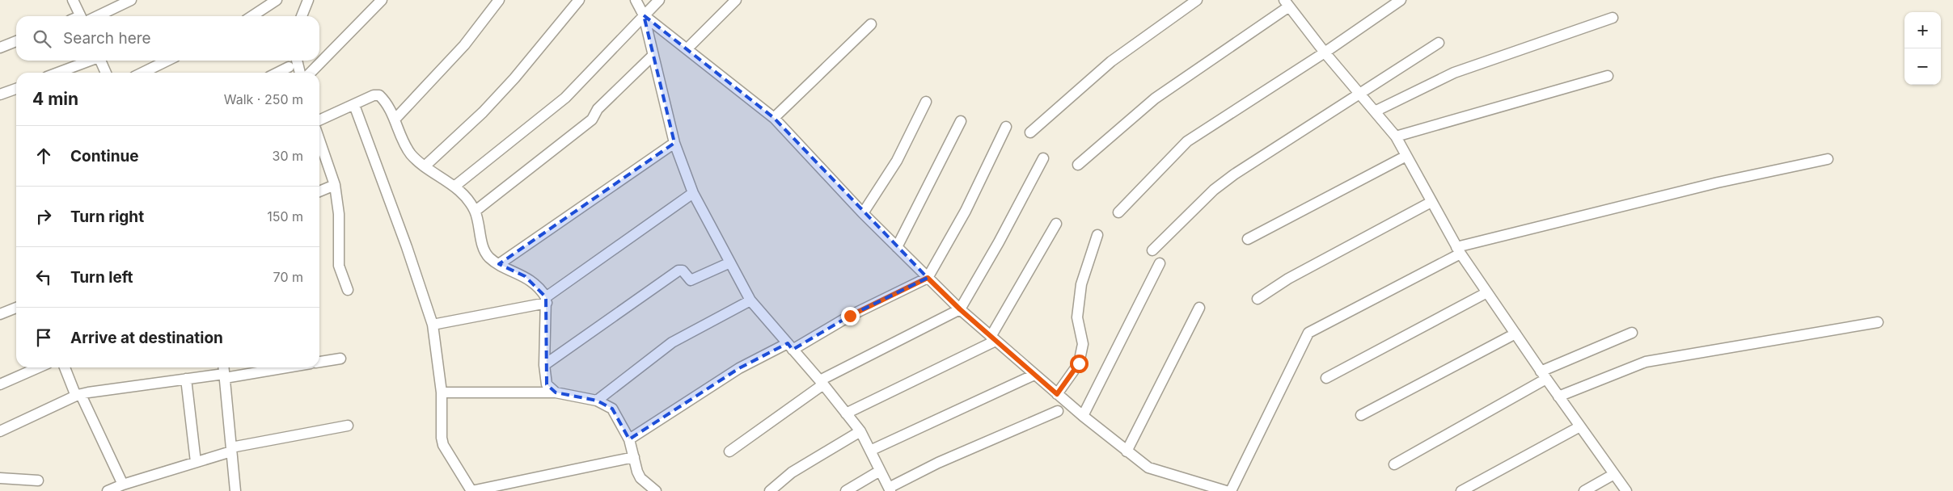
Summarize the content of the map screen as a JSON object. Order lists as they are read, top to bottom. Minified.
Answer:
{"page":{"map_buttons":["+","−"],"search":"Search here","heading":["4 min","Walk · 250 m"],"list":[["Continue","30 m"],["Turn right","150 m"],["Turn left","70 m"],"Arrive at destination"]}}
